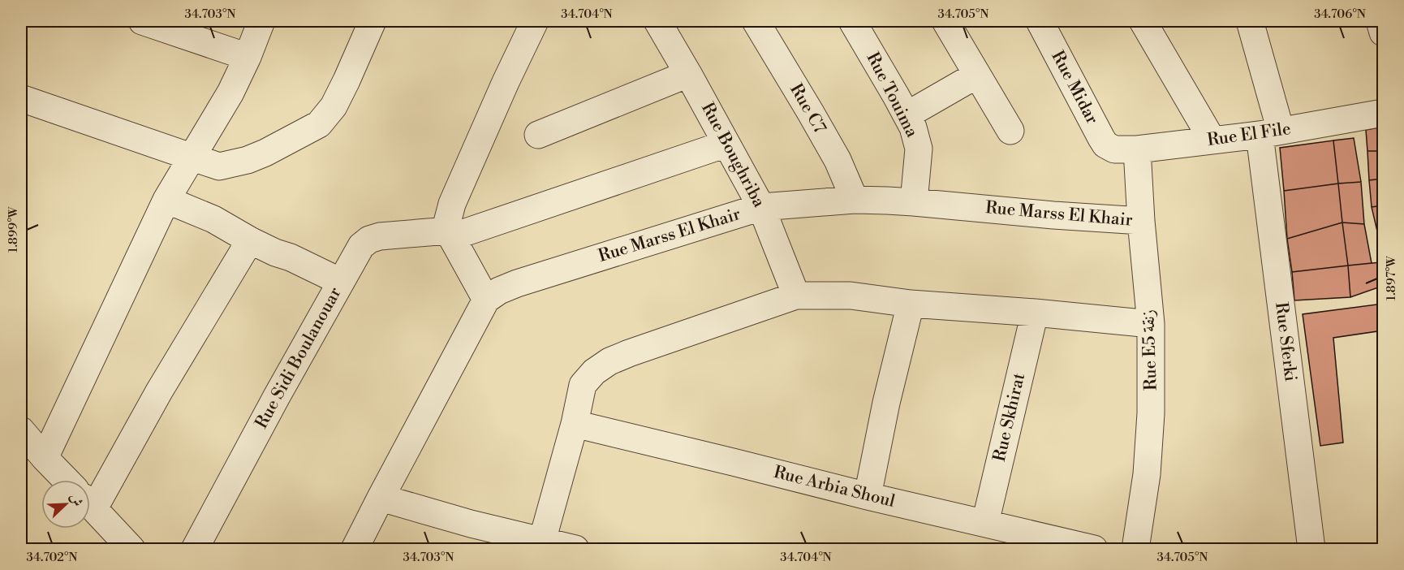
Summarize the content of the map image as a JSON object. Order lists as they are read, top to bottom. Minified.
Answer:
{"streets":{"street":["Rue Midar","Rue Touima","Rue C7","Rue El File","Rue Boughriba","Rue Marss El Khair","Rue Sferki","Rue E5 زنقة","Rue Sidi Boulanouar","Rue Skhirat","Rue Arbia Shoul"]},"crossings":[["Rue Midar","Rue El File"],["Rue Midar","Rue E5 زنقة"],["Rue Touima","Rue Marss El Khair"],["Rue C7","Rue Marss El Khair"],["Rue El File","Rue Sferki"],["Rue El File","Rue E5 زنقة"],["Rue Boughriba","Rue Marss El Khair"],["Rue Boughriba","Rue Sidi Boulanouar"],["Rue Marss El Khair","Rue E5 زنقة"],["Rue Skhirat","Rue Arbia Shoul"]],"north":"top right","coordinates":["34.703°N","34.704°N","34.705°N","34.706°N","1.899°W","1.897°W","34.702°N"]}
